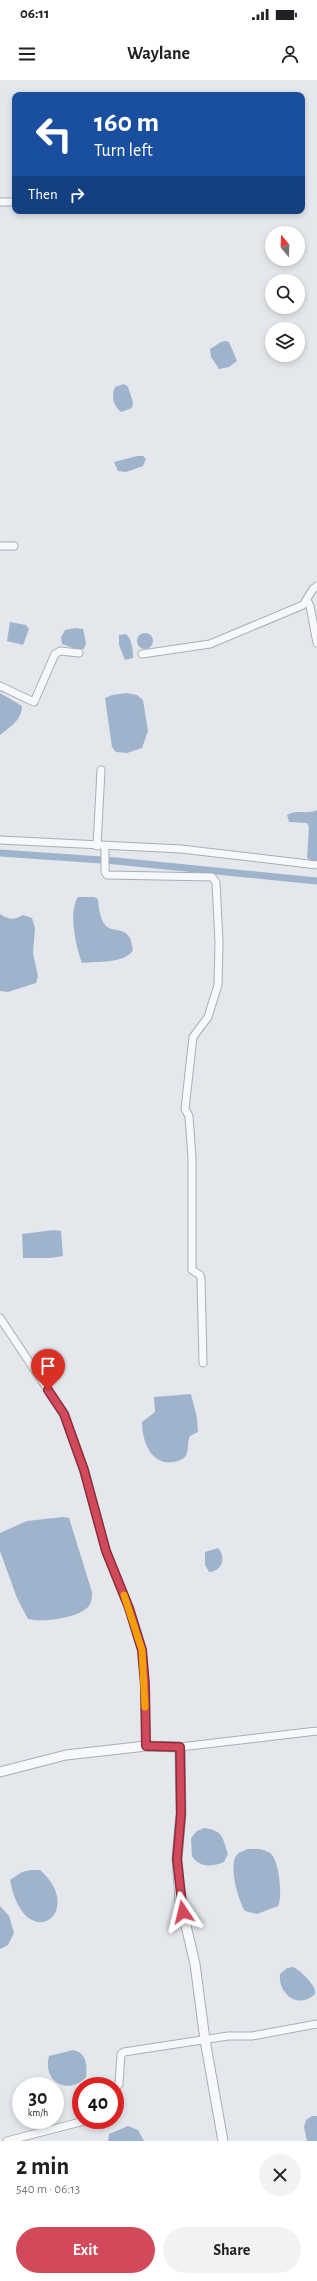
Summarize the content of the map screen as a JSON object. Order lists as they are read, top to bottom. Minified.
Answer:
{"north":"top","page":{"status":"06:11","header":"Waylane","turn":["160 m","Turn left"],"then":"Then","speed":"30 km/h","limit":"40","heading":["2 min","540 m · 06:13"],"buttons":["Exit","Share"]}}
